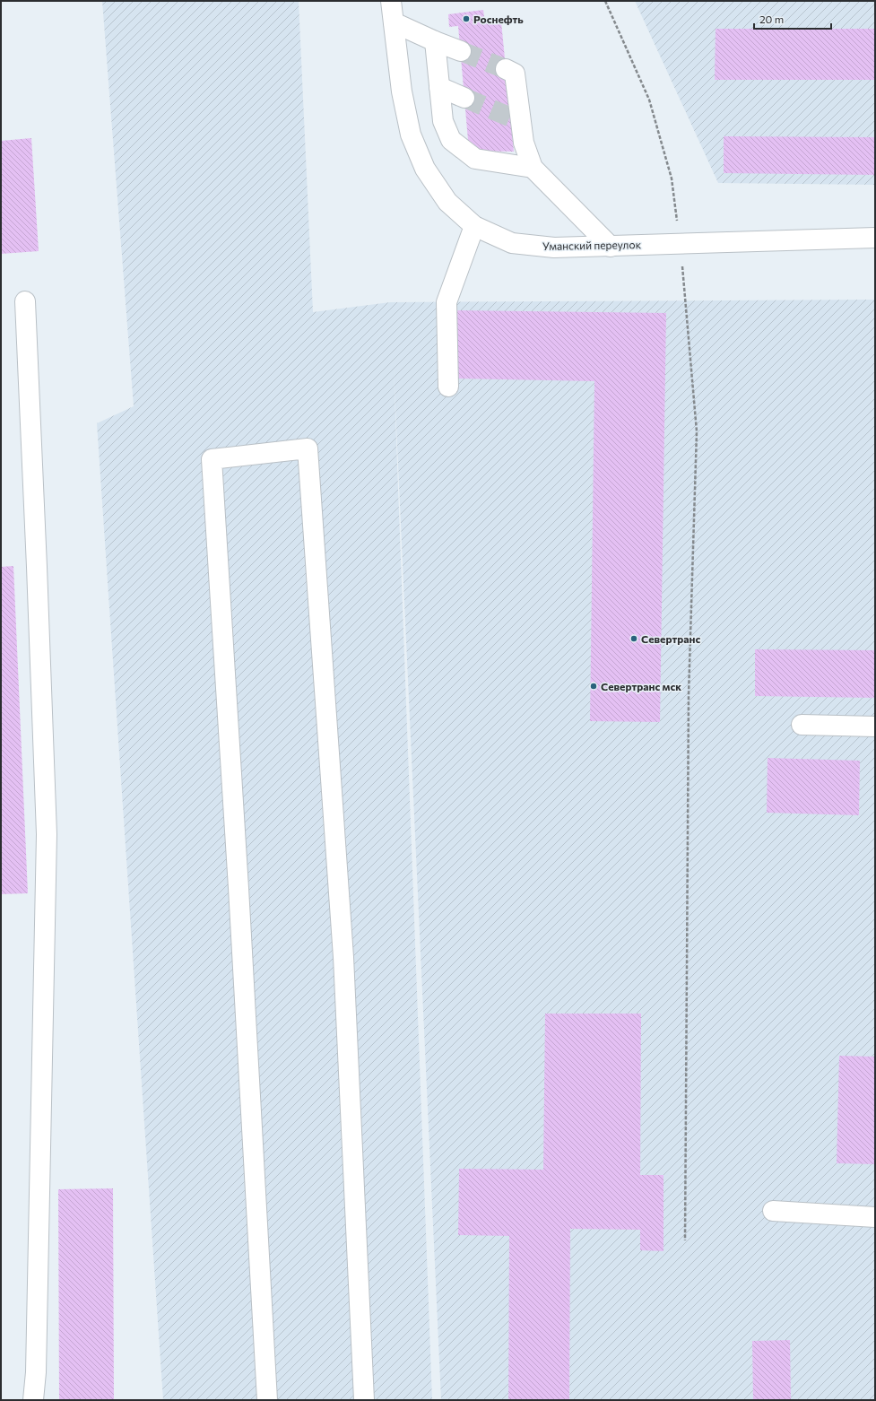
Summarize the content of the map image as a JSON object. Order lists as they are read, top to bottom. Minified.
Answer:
{"streets":{"street":["Уманский переулок"]},"places":["Роснефть","Севертранс","Севертранс мск"],"scale_bar":"20 m"}
